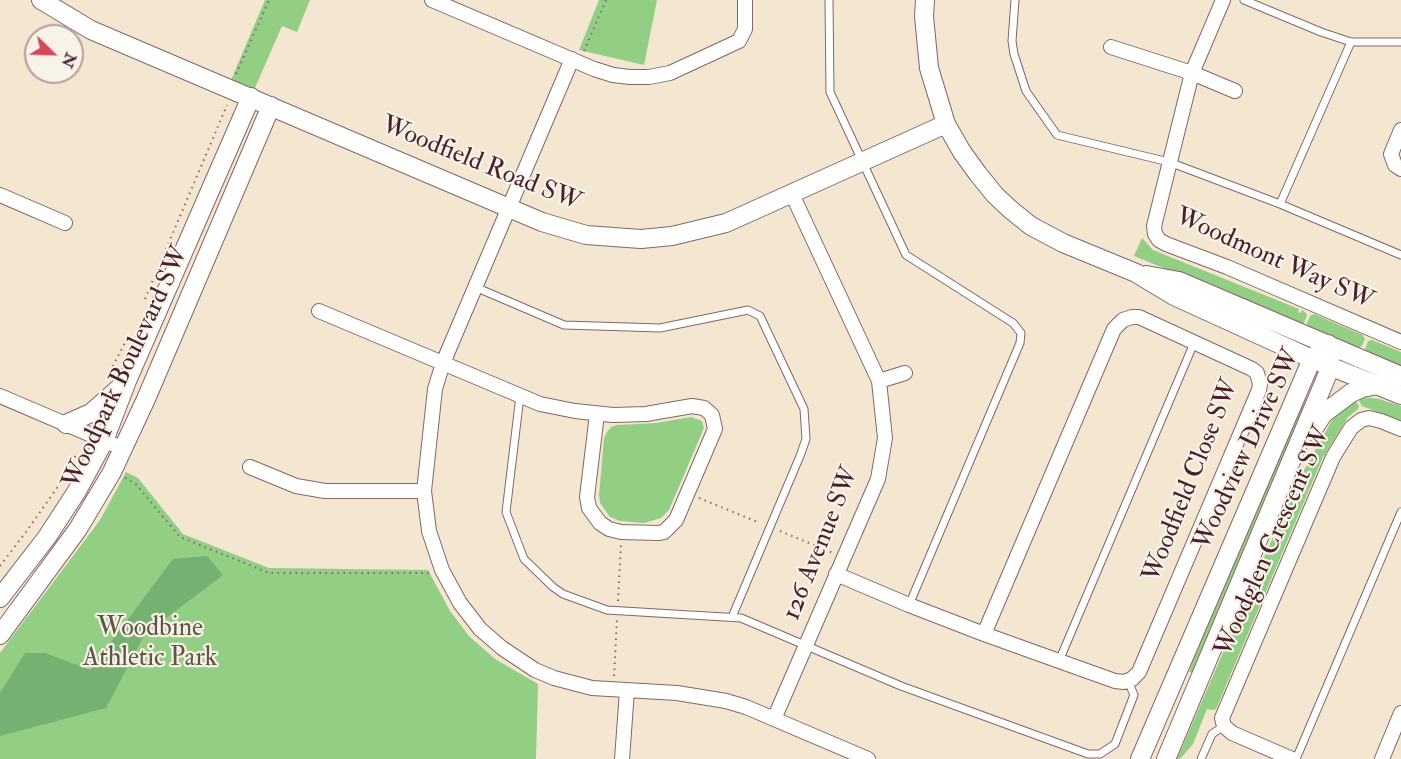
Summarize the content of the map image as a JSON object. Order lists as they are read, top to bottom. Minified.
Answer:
{"streets":{"street":["Woodfield Road SW","Woodmont Way SW","Woodpark Boulevard SW","Woodview Drive SW","Woodfield Close SW","Woodglen Crescent SW","126 Avenue SW"]},"crossings":[["Woodfield Road SW","Woodpark Boulevard SW"],["Woodfield Road SW","126 Avenue SW"]],"parks":["Woodbine Athletic Park"],"north":"bottom right"}
